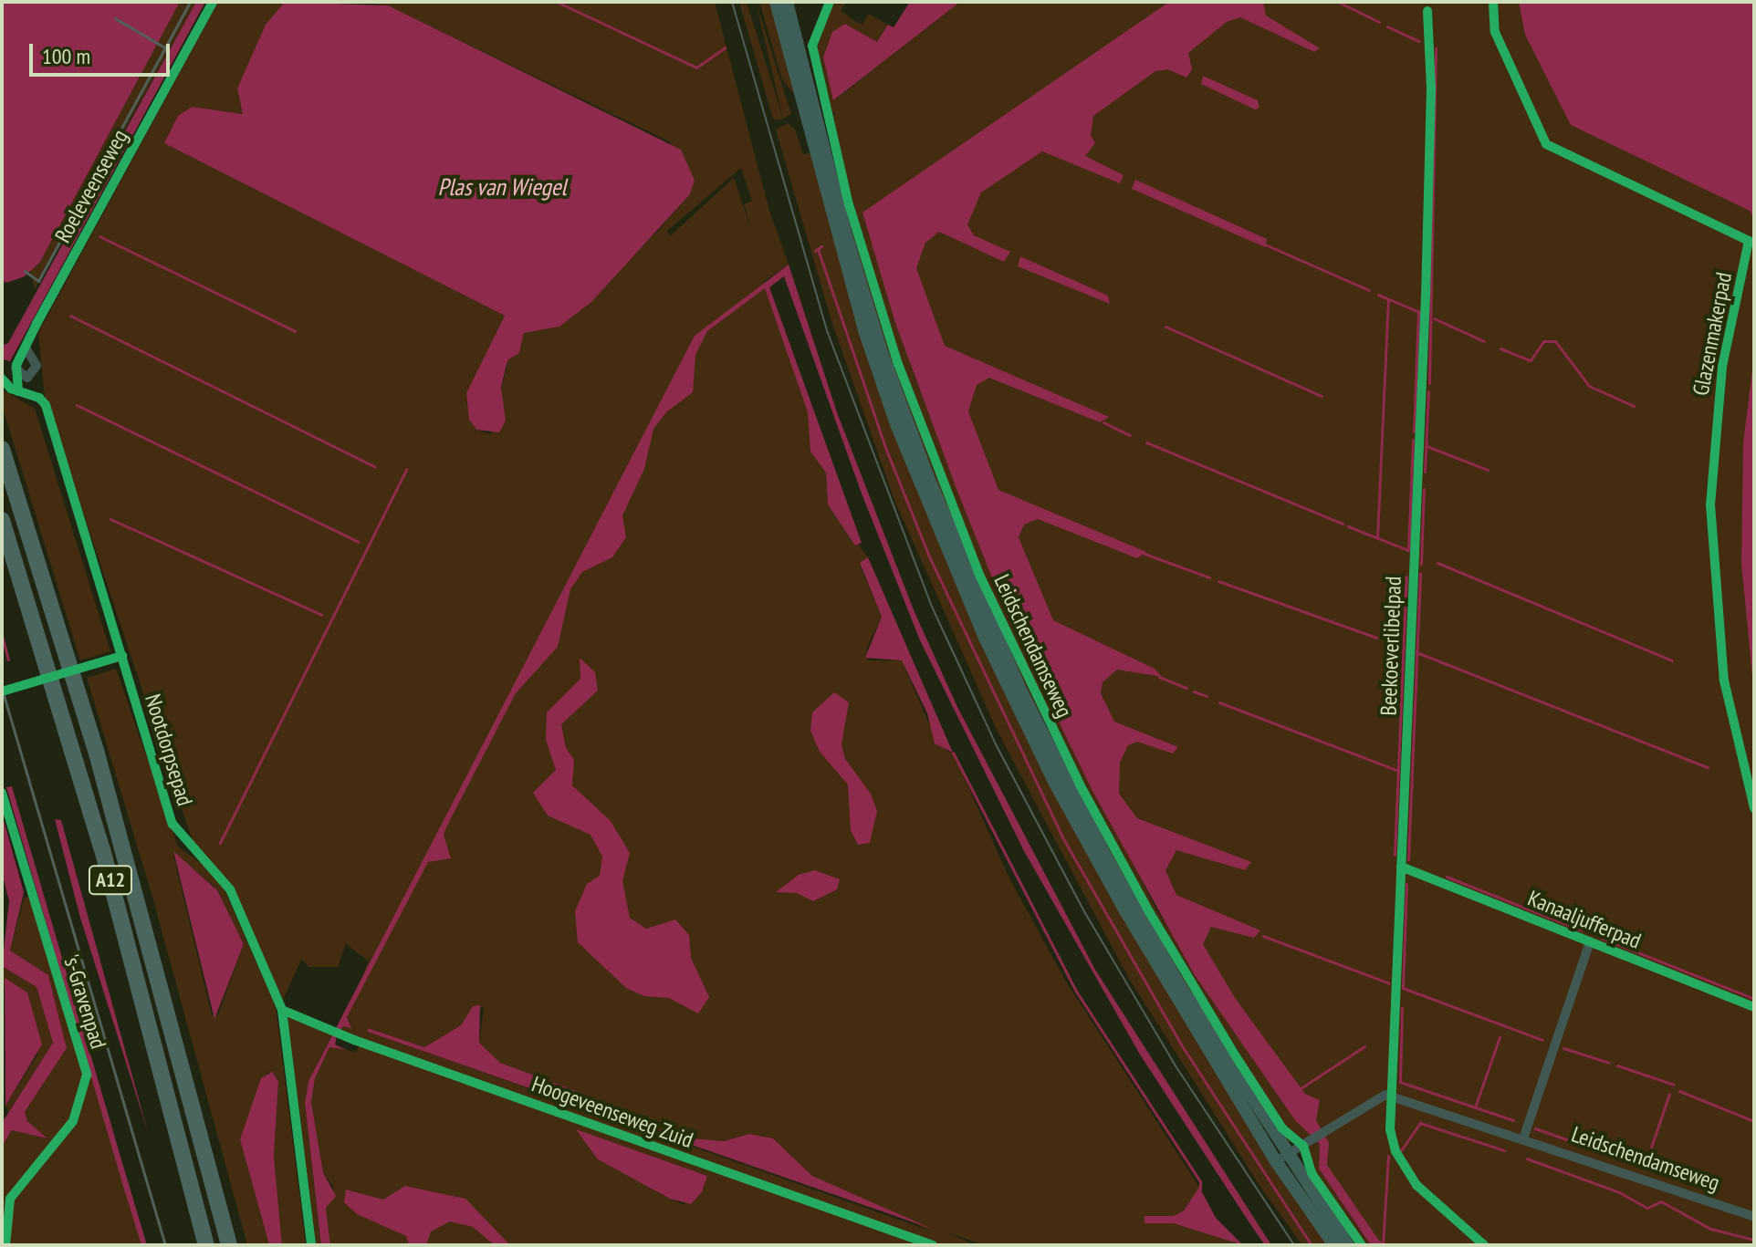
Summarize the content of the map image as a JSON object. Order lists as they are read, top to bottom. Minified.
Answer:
{"streets":{"highway":["A12"],"main road":["Leidschendamseweg"],"street":["Roeleveenseweg"],"cycle path":["Glazenmakerpad","Beekoeverlibelpad","Nootdorpsepad","Kanaaljufferpad","'s-Gravenpad","Hoogeveenseweg Zuid"]},"water":["Plas van Wiegel"],"scale_bar":"100 m"}
